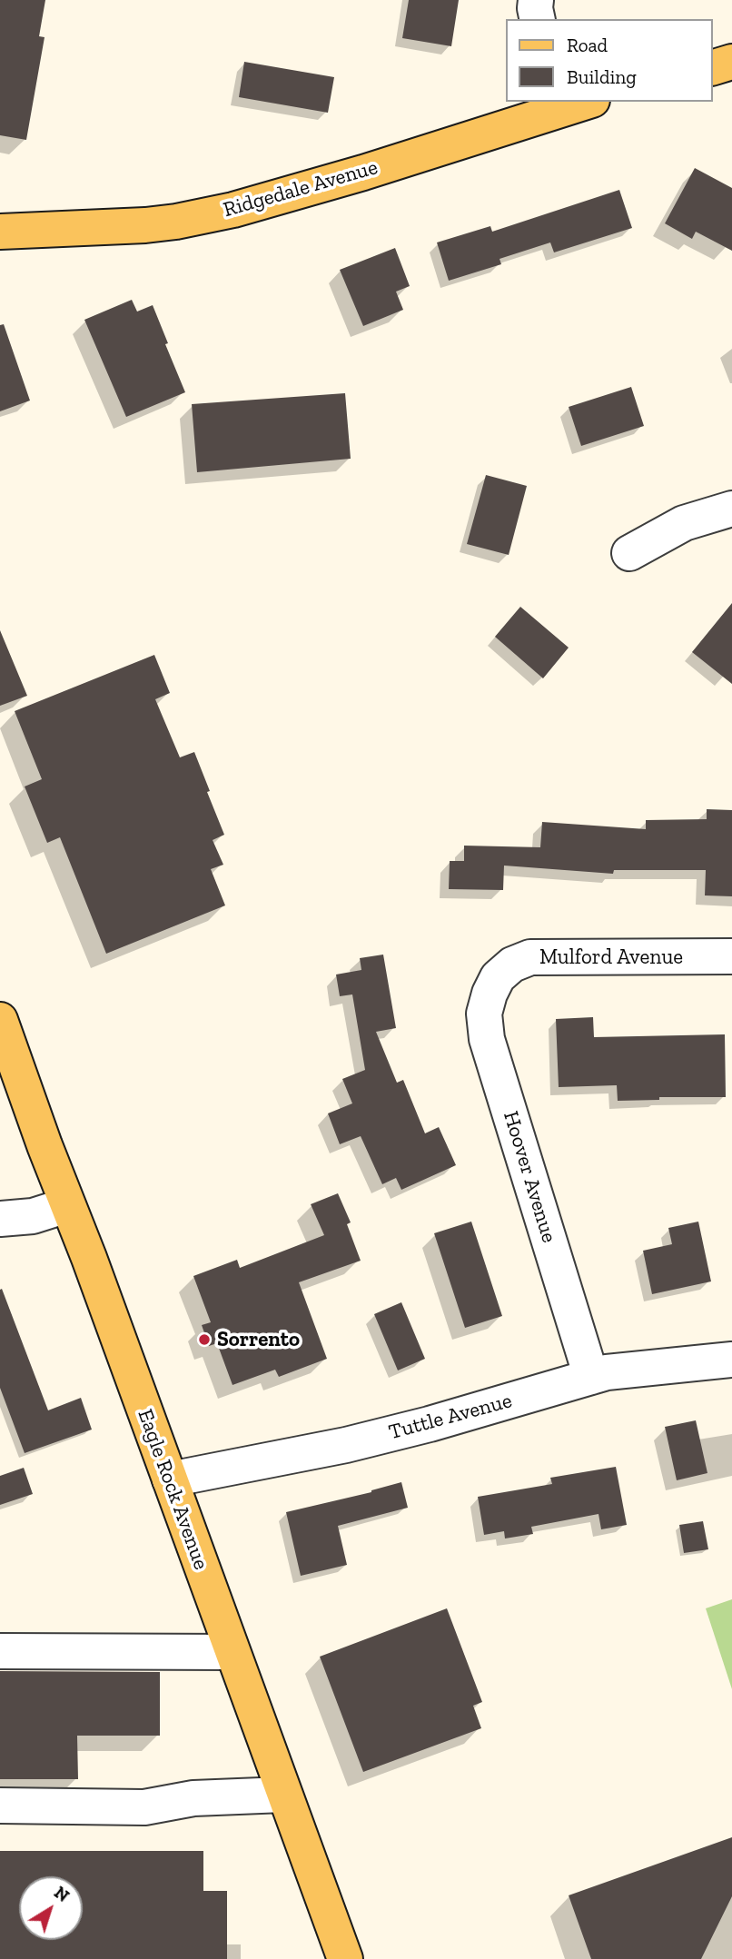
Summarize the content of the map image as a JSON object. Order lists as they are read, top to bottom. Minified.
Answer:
{"streets":{"main road":["Ridgedale Avenue","Eagle Rock Avenue"],"street":["Mulford Avenue","Hoover Avenue","Tuttle Avenue"]},"crossings":[["Mulford Avenue","Hoover Avenue"],["Hoover Avenue","Tuttle Avenue"],["Tuttle Avenue","Eagle Rock Avenue"]],"places":["Sorrento"],"legend":["Road","Building"],"north":"top right"}
